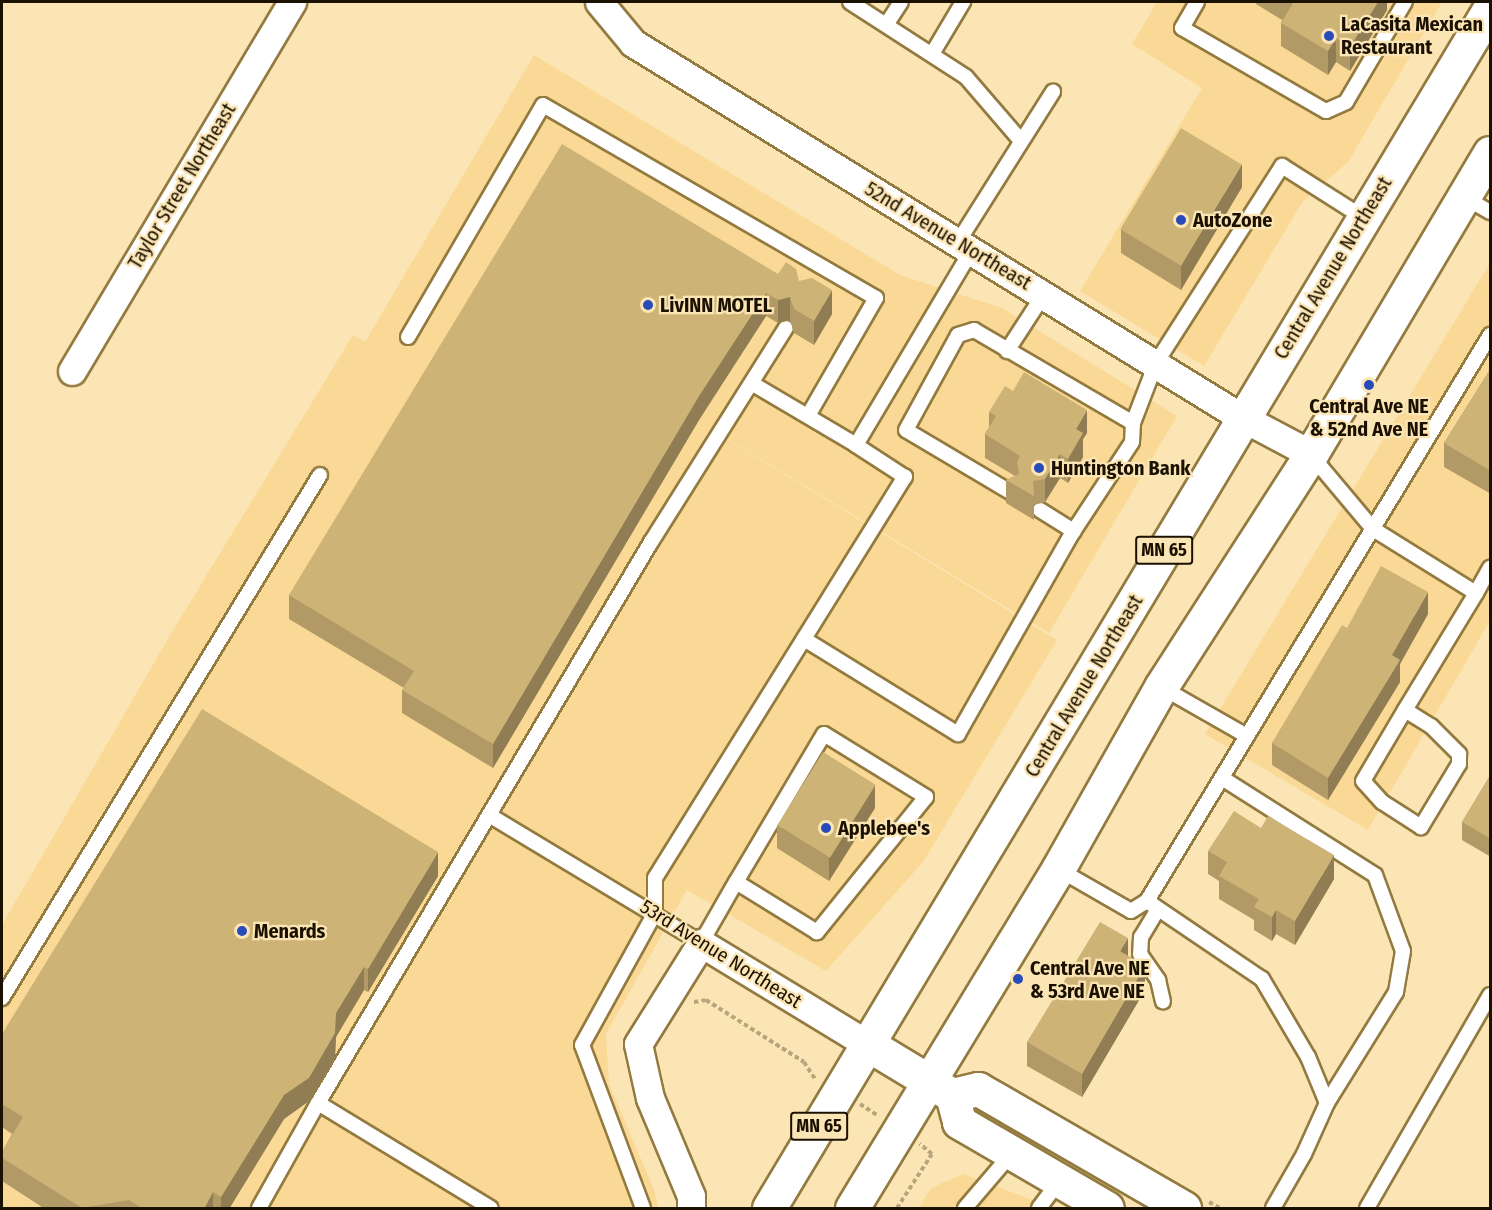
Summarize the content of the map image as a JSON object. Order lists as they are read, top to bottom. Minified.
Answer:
{"streets":{"main road":["Central Avenue Northeast","MN 65","53rd Avenue Northeast"],"street":["Taylor Street Northeast","52nd Avenue Northeast"]},"crossings":[["52nd Avenue Northeast","Central Avenue Northeast"],["Central Avenue Northeast","53rd Avenue Northeast"]],"places":["LaCasita Mexican Restaurant","AutoZone","LivINN MOTEL","Central Ave NE & 52nd Ave NE","Huntington Bank","Applebee's","Menards","Central Ave NE & 53rd Ave NE"]}
